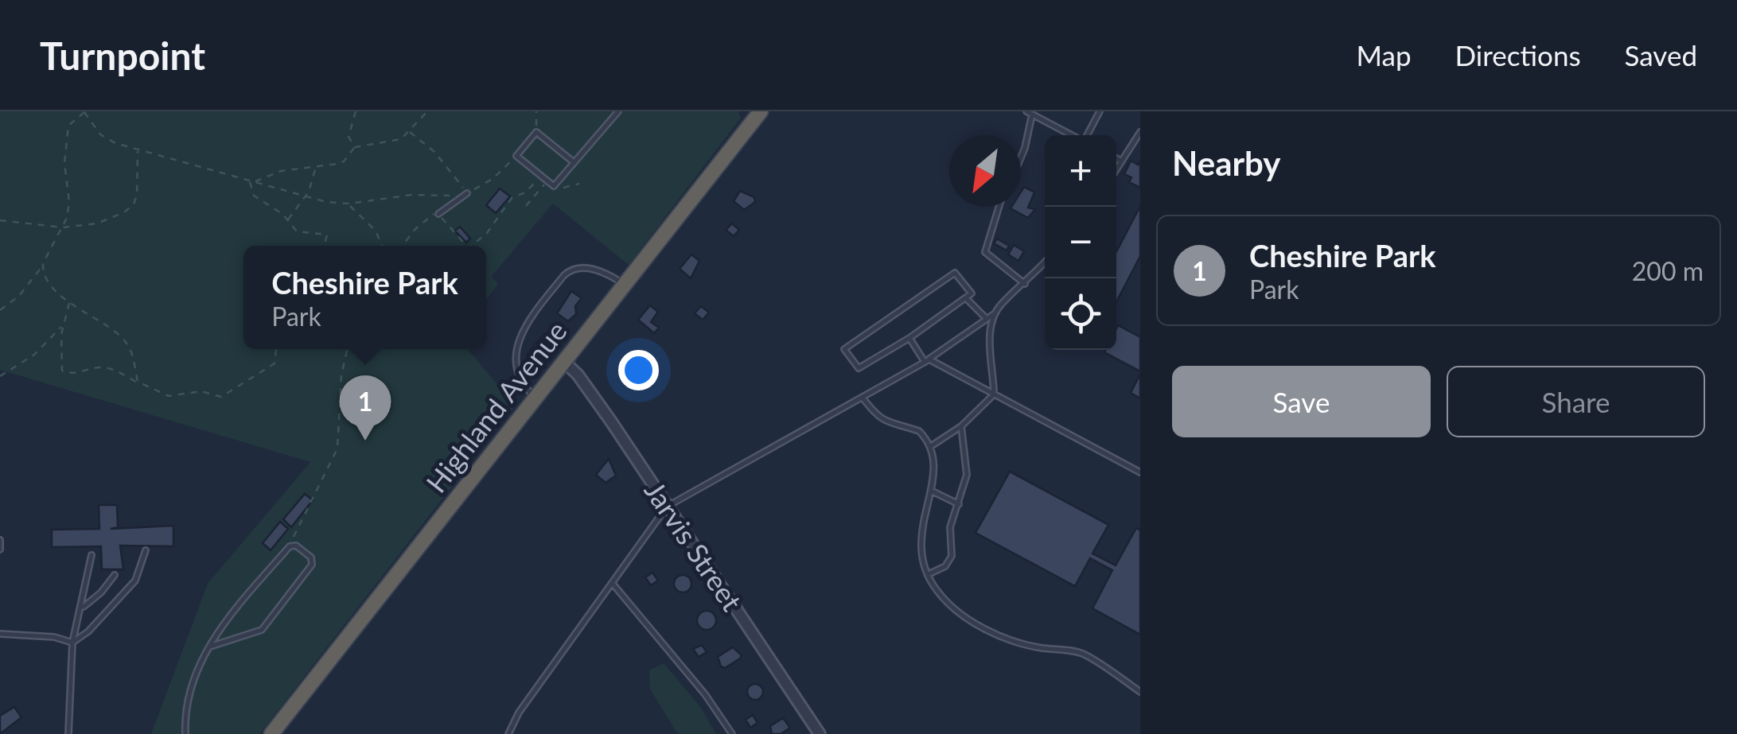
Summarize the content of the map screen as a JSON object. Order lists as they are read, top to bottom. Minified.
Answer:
{"streets":{"highway":["Highland Avenue"],"street":["Jarvis Street"]},"crossings":[["Highland Avenue","Jarvis Street"]],"north":"bottom left","page":{"header":"Turnpoint","nav":["Map","Directions","Saved"],"heading":"Nearby","map_buttons":["+","−"],"list":[{"mark":"1","name":"Cheshire Park","note":"Park","value":"200 m"}],"popup":["Cheshire Park","Park"],"buttons":["Save","Share"],"pins":"1"}}
